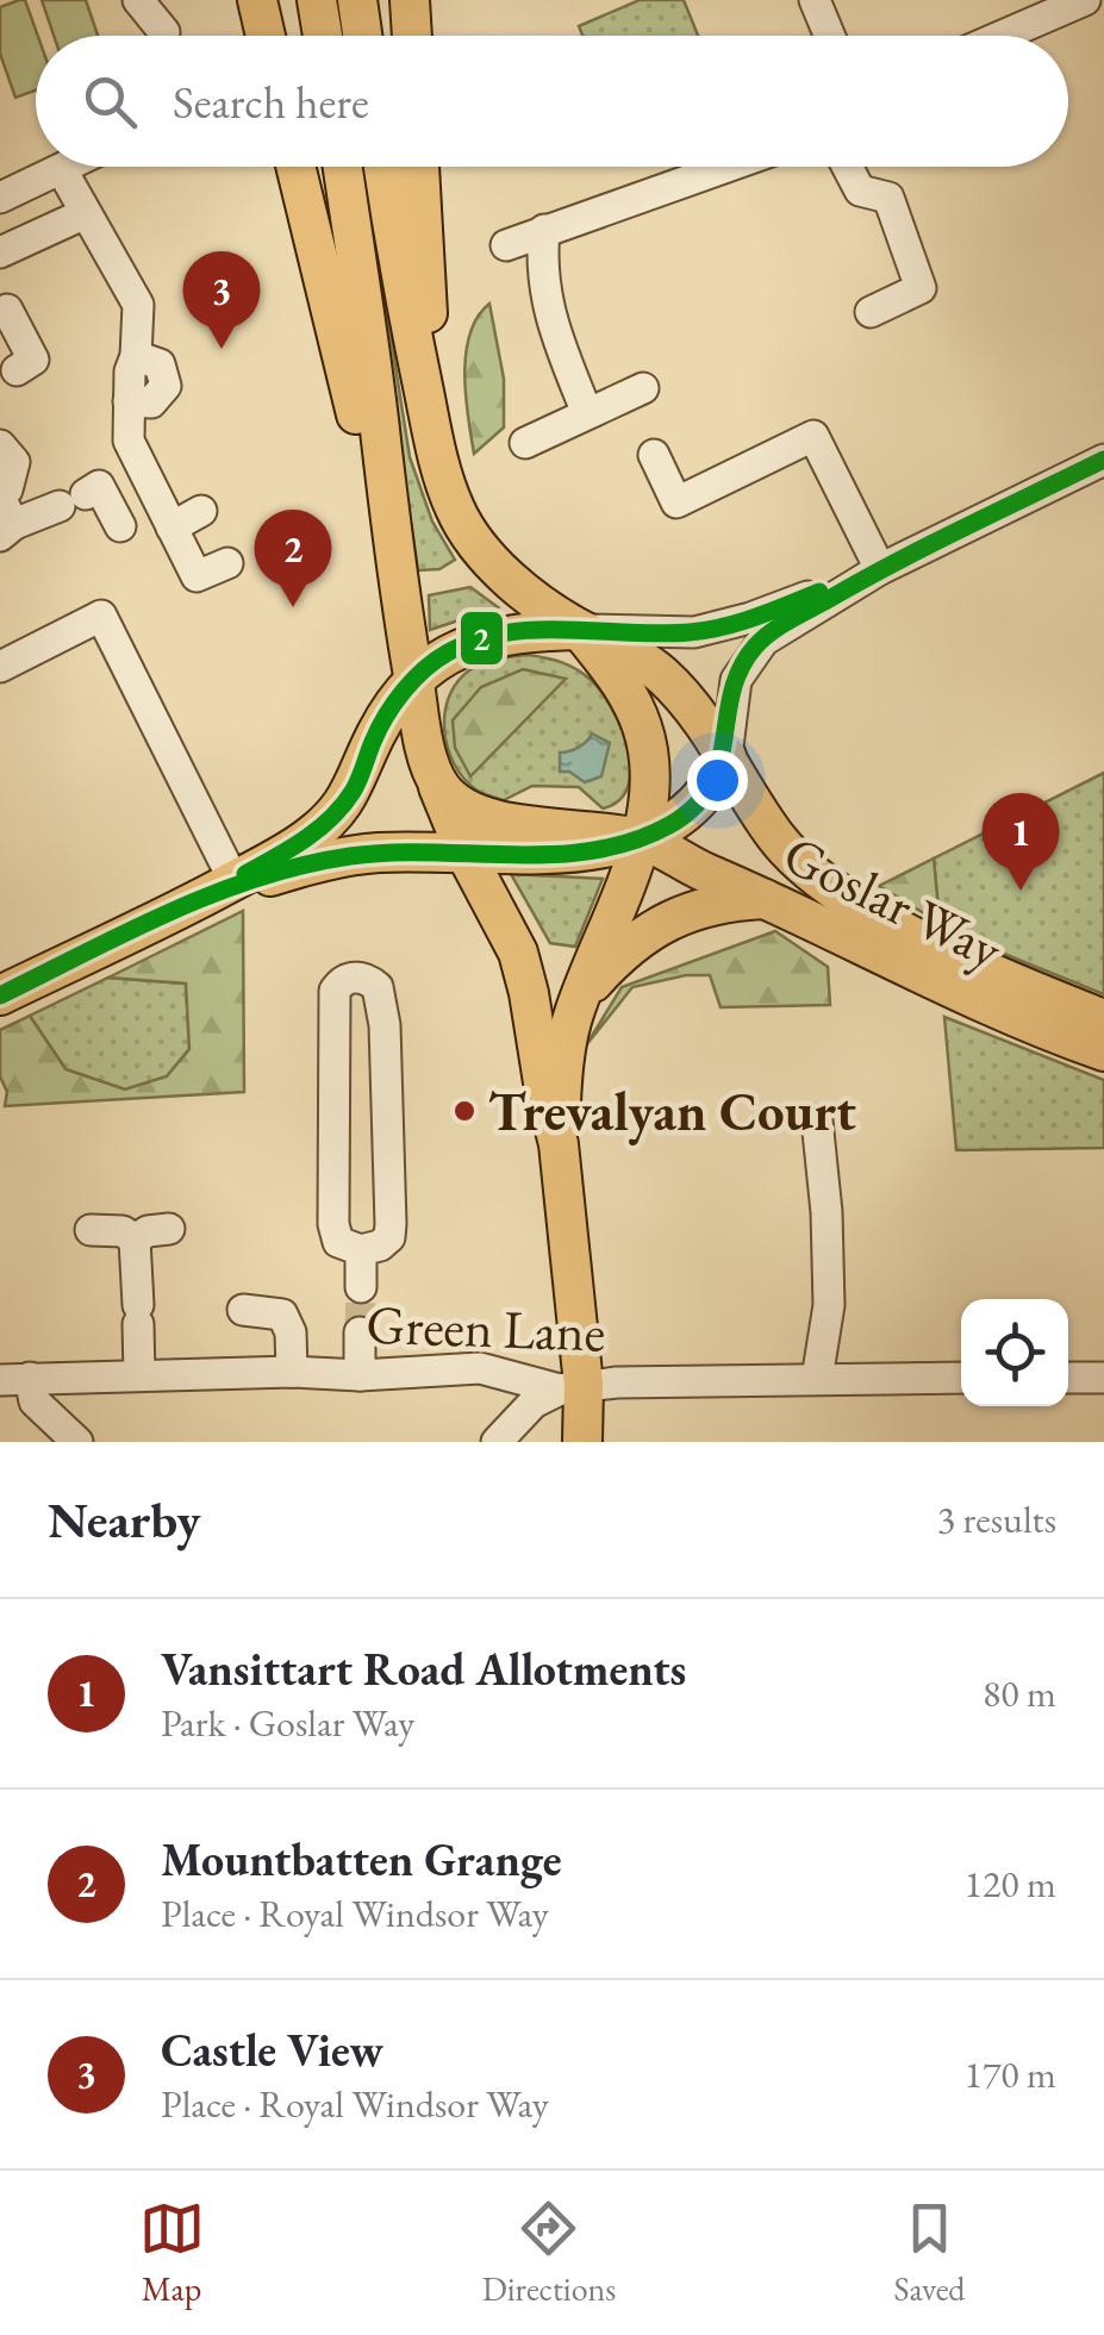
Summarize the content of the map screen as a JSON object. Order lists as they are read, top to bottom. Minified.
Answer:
{"streets":{"main road":["Goslar Way"],"street":["Green Lane"]},"places":["Trevalyan Court"],"lines":["transit line 2"],"page":{"search":"Search here","pins":["3","2","1"],"heading":["Nearby","3 results"],"list":[{"mark":"1","name":"Vansittart Road Allotments","note":"Park · Goslar Way","value":"80 m"},{"mark":"2","name":"Mountbatten Grange","note":"Place · Royal Windsor Way","value":"120 m"},{"mark":"3","name":"Castle View","note":"Place · Royal Windsor Way","value":"170 m"}],"nav":["Map","Directions","Saved"]}}
